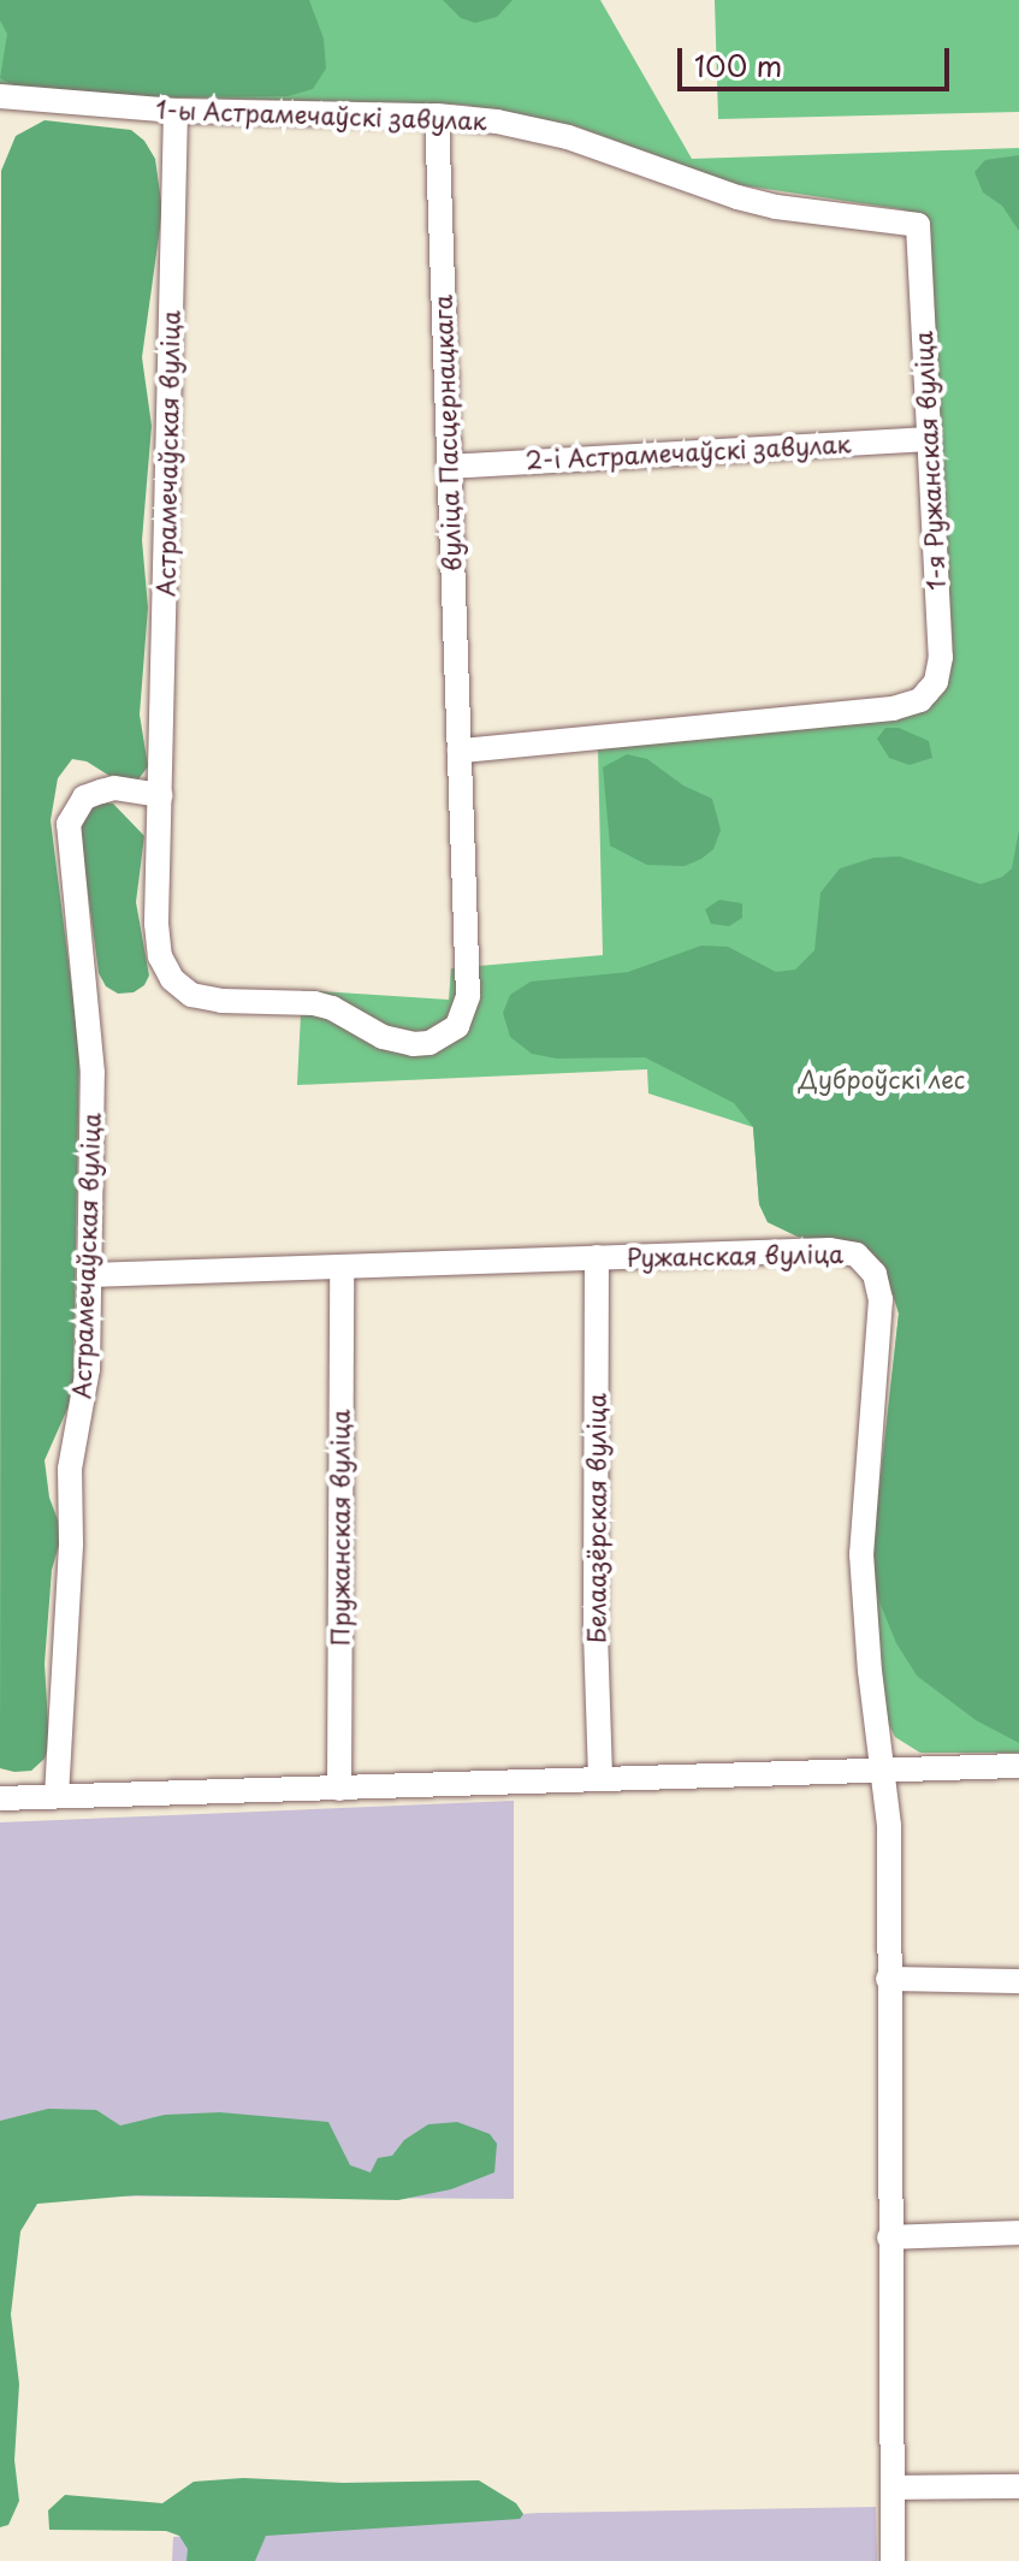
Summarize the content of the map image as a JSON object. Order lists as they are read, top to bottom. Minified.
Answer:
{"streets":{"street":["1-ы Астрамечаўскі завулак","вуліца Пасцернацкага","2-і Астрамечаўскі завулак","Астрамечаўская вуліца","1-я Ружанская вуліца","Ружанская вуліца","Белаазёрская вуліца","Пружанская вуліца"]},"crossings":[["1-ы Астрамечаўскі завулак","вуліца Пасцернацкага"],["1-ы Астрамечаўскі завулак","Астрамечаўская вуліца"],["1-ы Астрамечаўскі завулак","1-я Ружанская вуліца"],["вуліца Пасцернацкага","2-і Астрамечаўскі завулак"],["вуліца Пасцернацкага","Астрамечаўская вуліца"],["вуліца Пасцернацкага","1-я Ружанская вуліца"],["2-і Астрамечаўскі завулак","1-я Ружанская вуліца"],["Астрамечаўская вуліца","Ружанская вуліца"],["Ружанская вуліца","Белаазёрская вуліца"],["Ружанская вуліца","Пружанская вуліца"]],"parks":["Дуброўскі лес"],"scale_bar":"100 m"}
